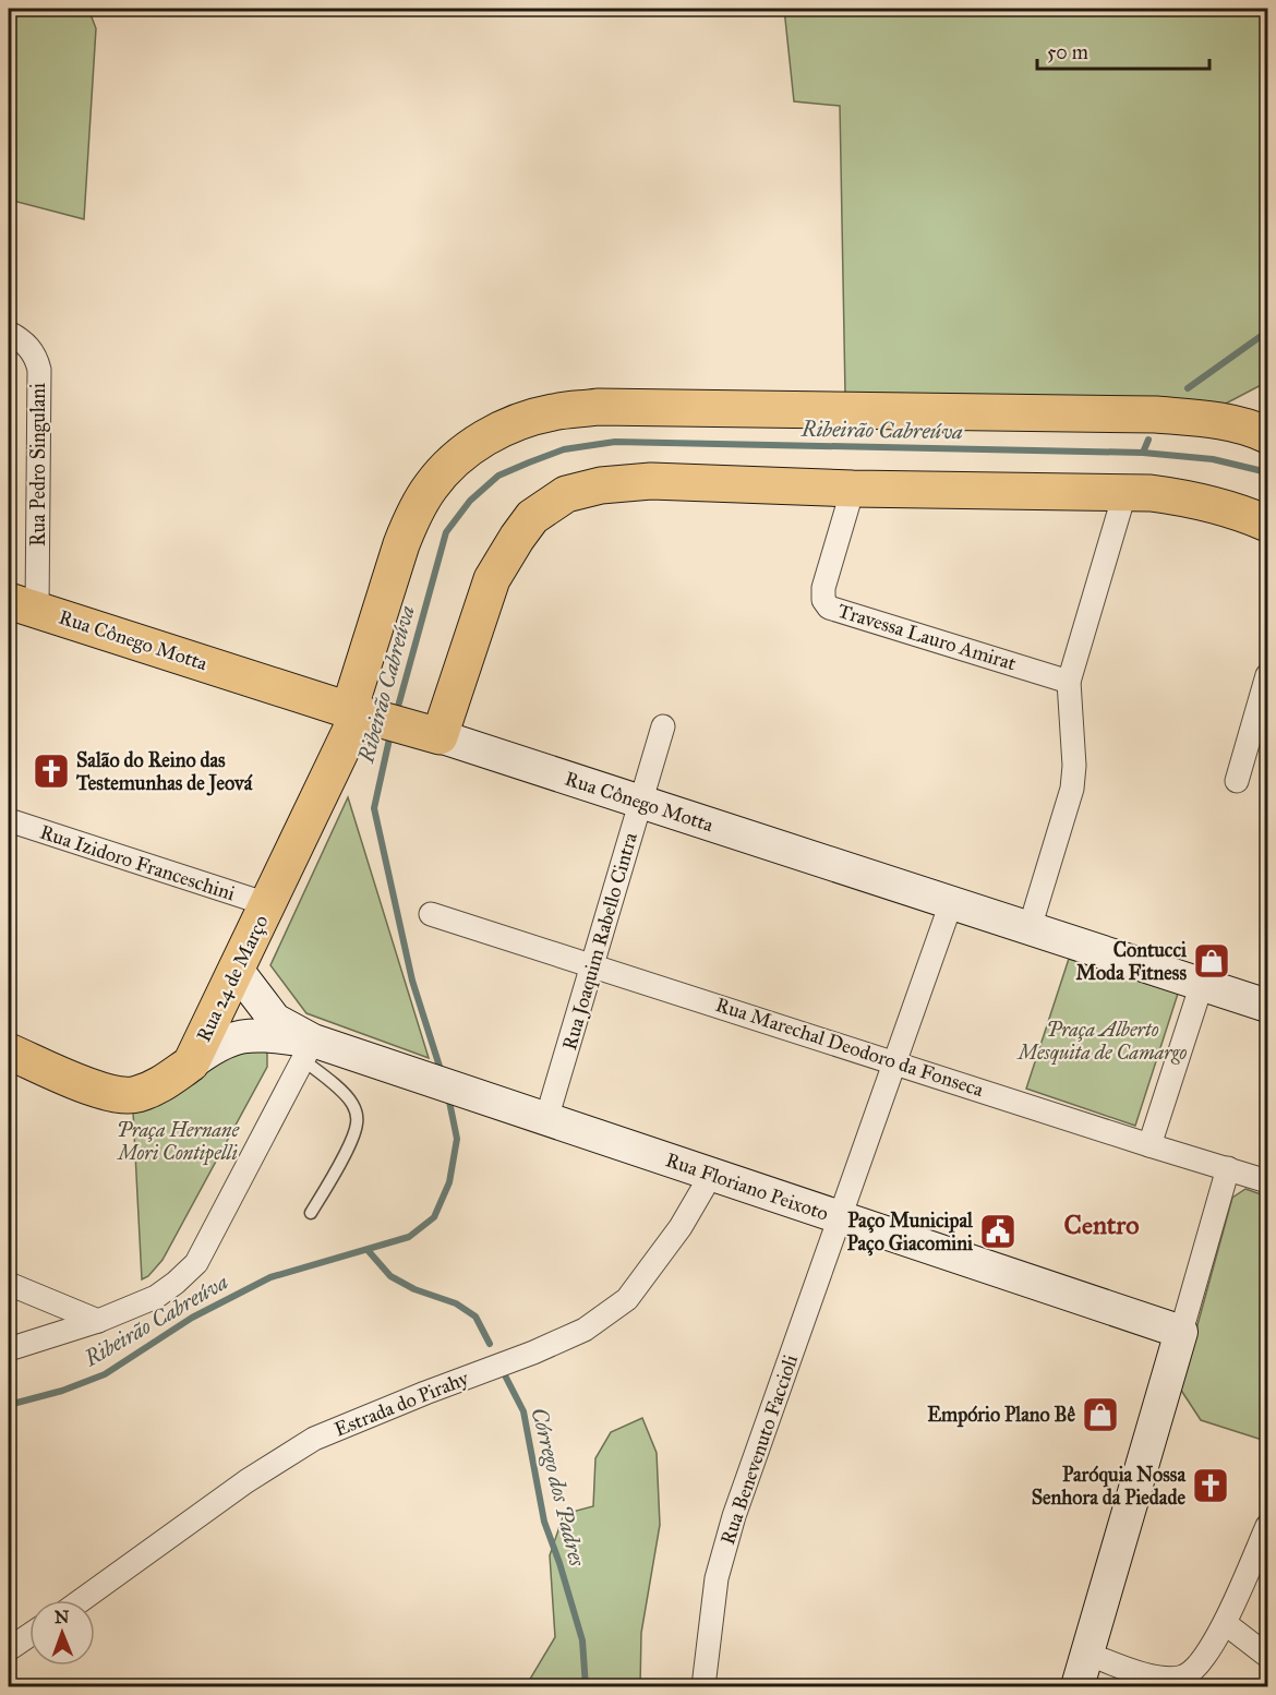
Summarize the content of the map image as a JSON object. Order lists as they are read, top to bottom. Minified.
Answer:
{"streets":{"main road":["Rua Cônego Motta","Rua 24 de Março"],"street":["Rua Pedro Singulani","Travessa Lauro Amirat","Rua Izidoro Franceschini","Rua Joaquim Rabello Cintra","Rua Marechal Deodoro da Fonseca","Rua Floriano Peixoto","Estrada do Pirahy","Rua Benevenuto Faccioli"]},"crossings":[["Rua Pedro Singulani","Rua Cônego Motta"],["Rua Cônego Motta","Rua Joaquim Rabello Cintra"],["Rua Cônego Motta","Rua 24 de Março"],["Rua Cônego Motta","Rua Benevenuto Faccioli"],["Rua Izidoro Franceschini","Rua 24 de Março"],["Rua Joaquim Rabello Cintra","Rua Marechal Deodoro da Fonseca"],["Rua Joaquim Rabello Cintra","Rua Floriano Peixoto"],["Rua Marechal Deodoro da Fonseca","Rua Benevenuto Faccioli"],["Rua Floriano Peixoto","Estrada do Pirahy"],["Rua Floriano Peixoto","Rua Benevenuto Faccioli"]],"districts":["Centro"],"water":["Ribeirão Cabreúva","Córrego dos Padres"],"parks":["Praça Alberto Mesquita de Camargo","Praça Hernane Mori Contipelli"],"places":{"church":["Salão do Reino das Testemunhas de Jeová","Paróquia Nossa Senhora da Piedade"],"shop":["Contucci Moda Fitness","Empório Plano Bê"],"public building":["Paço Municipal Paço Giacomini"]},"scale_bar":"50 m","north":"top"}
